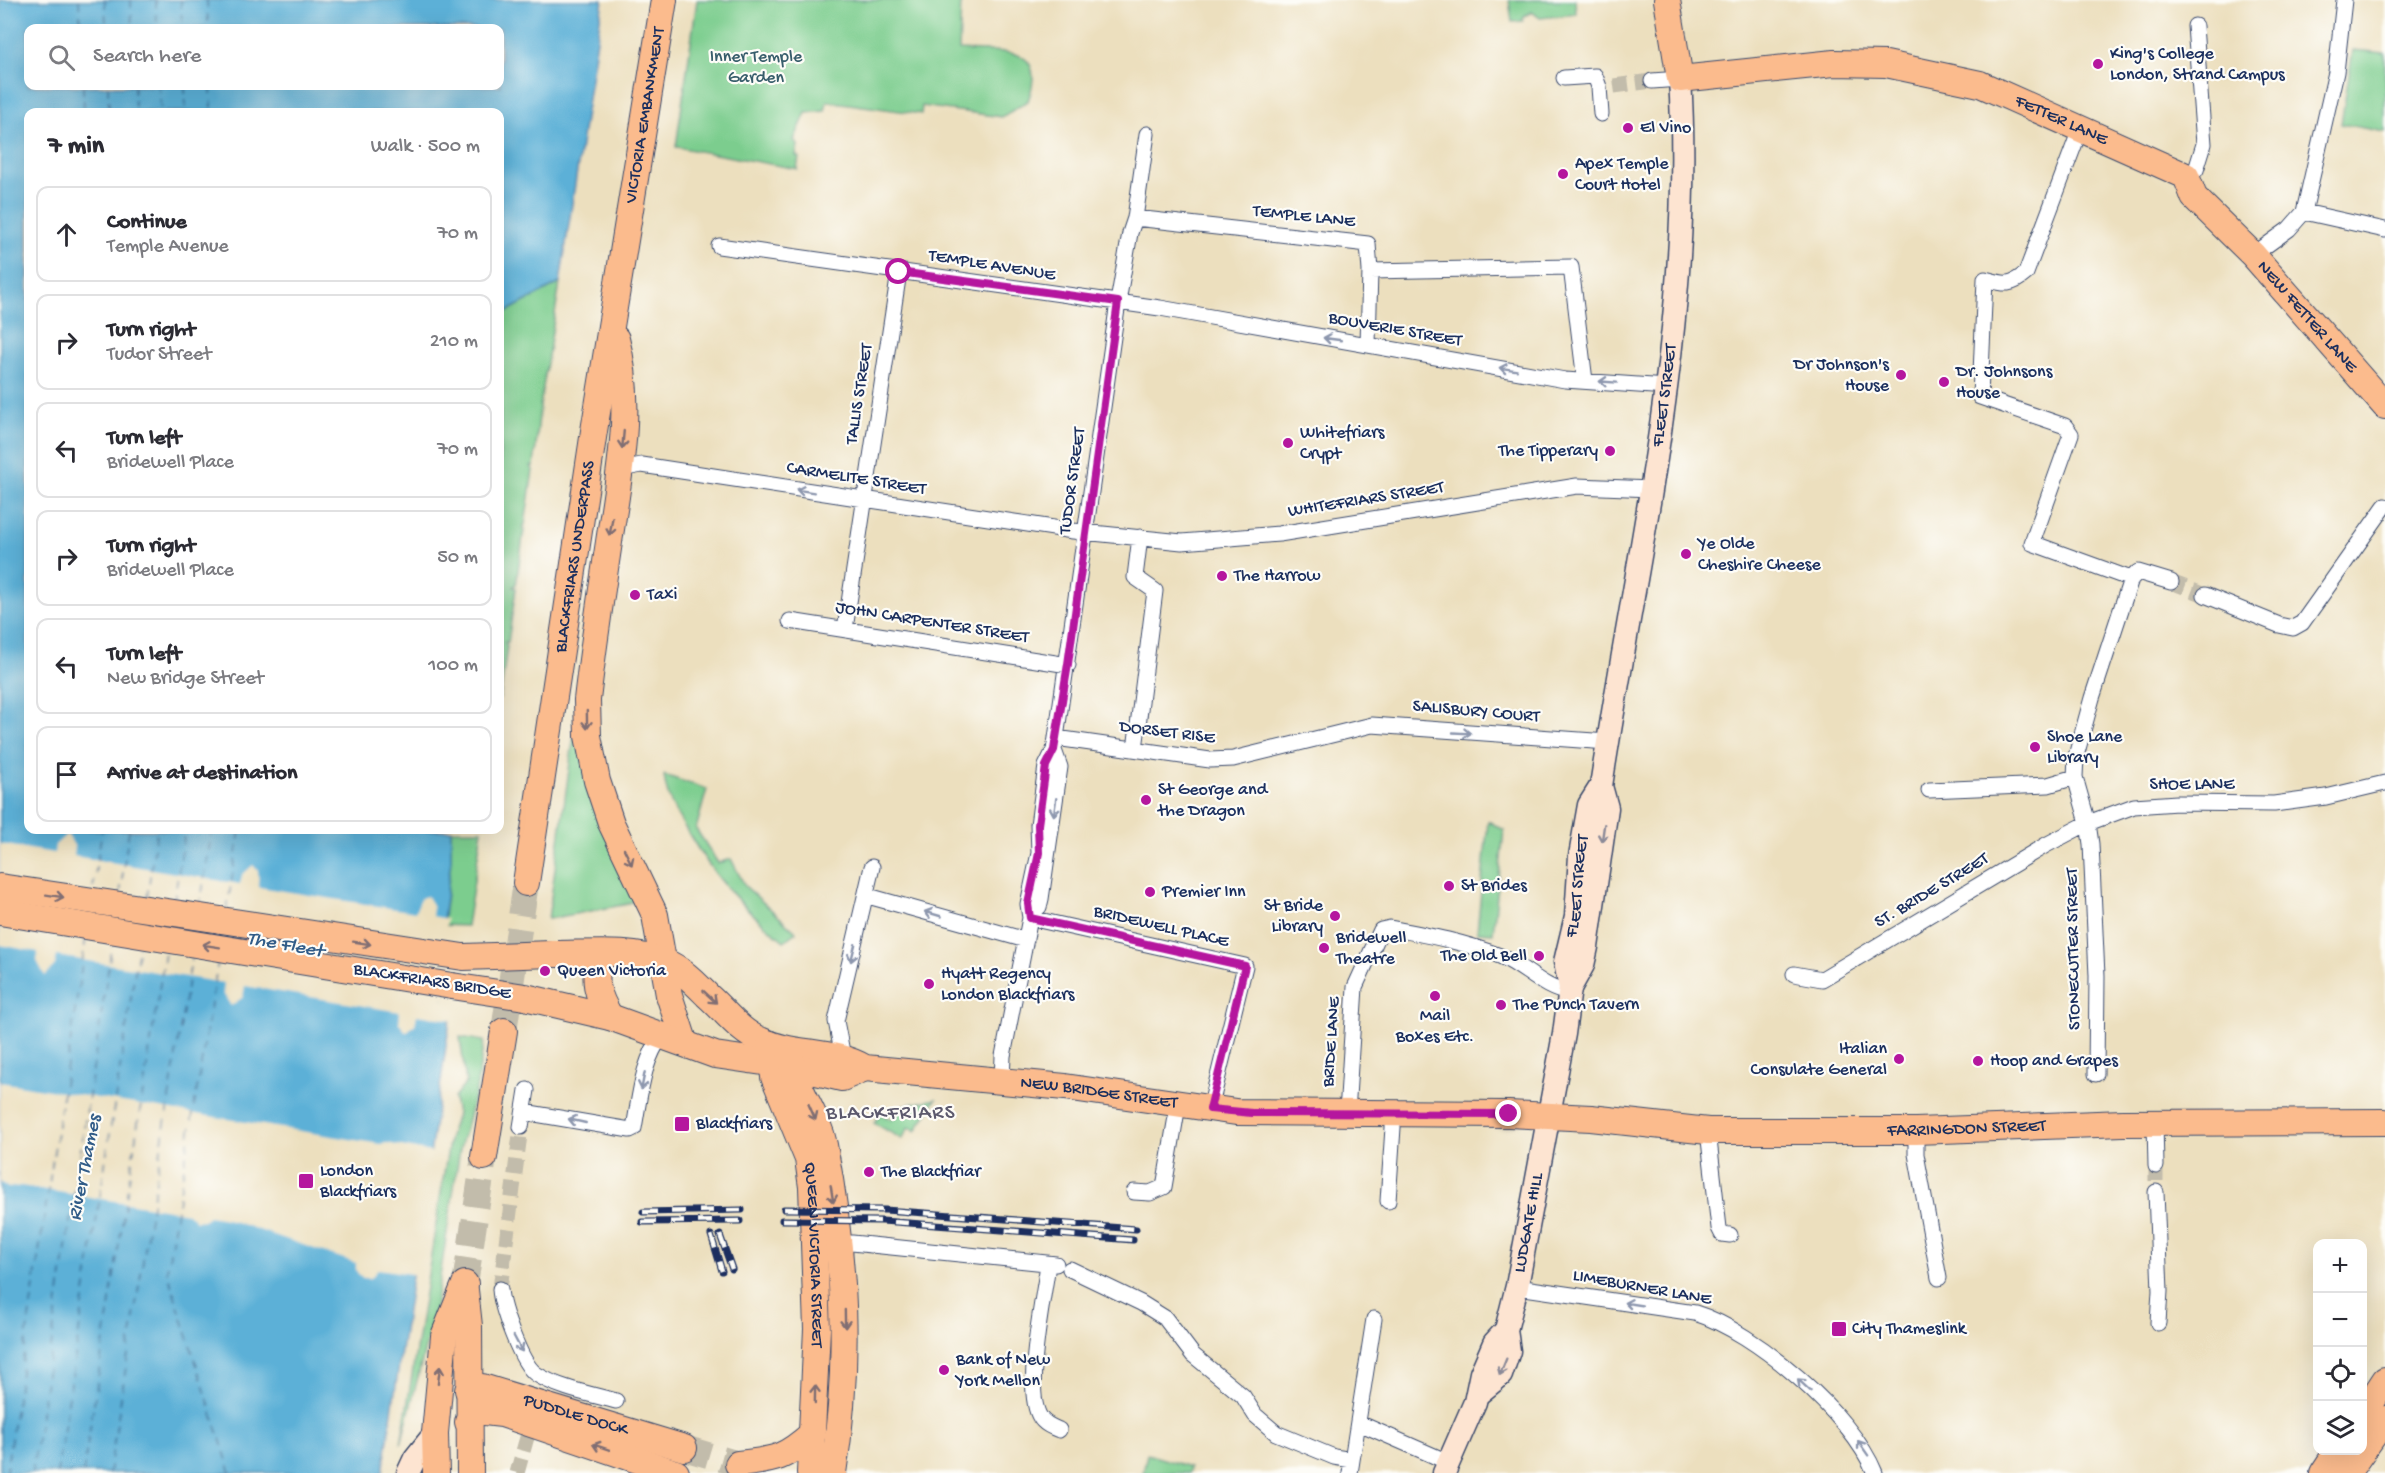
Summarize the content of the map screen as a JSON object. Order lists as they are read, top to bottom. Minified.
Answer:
{"streets":{"main road":["VICTORIA EMBANKMENT","FETTER LANE","NEW FETTER LANE","FLEET STREET","BLACKFRIARS UNDERPASS","BLACKFRIARS BRIDGE","NEW BRIDGE STREET","FARRINGDON STREET","QUEEN VICTORIA STREET","PUDDLE DOCK"],"street":["TEMPLE LANE","TEMPLE AVENUE","BOUVERIE STREET","TALLIS STREET","CARMELITE STREET","TUDOR STREET","WHITEFRIARS STREET","JOHN CARPENTER STREET","SALISBURY COURT","DORSET RISE","SHOE LANE","ST. BRIDE STREET","BRIDEWELL PLACE","STONECUTTER STREET","BRIDE LANE","LUDGATE HILL","LIMEBURNER LANE"]},"crossings":[["VICTORIA EMBANKMENT","BLACKFRIARS UNDERPASS"],["FETTER LANE","FLEET STREET"],["TEMPLE LANE","BOUVERIE STREET"],["TEMPLE LANE","TUDOR STREET"],["TEMPLE AVENUE","BOUVERIE STREET"],["TEMPLE AVENUE","TALLIS STREET"],["TEMPLE AVENUE","TUDOR STREET"],["BOUVERIE STREET","FLEET STREET"],["BOUVERIE STREET","TUDOR STREET"],["TALLIS STREET","CARMELITE STREET"],["TALLIS STREET","JOHN CARPENTER STREET"],["FLEET STREET","WHITEFRIARS STREET"],["FLEET STREET","SALISBURY COURT"],["FLEET STREET","BRIDE LANE"],["FLEET STREET","NEW BRIDGE STREET"],["FLEET STREET","FARRINGDON STREET"],["FLEET STREET","LUDGATE HILL"],["CARMELITE STREET","TUDOR STREET"],["CARMELITE STREET","WHITEFRIARS STREET"],["TUDOR STREET","WHITEFRIARS STREET"],["TUDOR STREET","JOHN CARPENTER STREET"],["TUDOR STREET","DORSET RISE"],["TUDOR STREET","BRIDEWELL PLACE"],["TUDOR STREET","NEW BRIDGE STREET"],["SALISBURY COURT","DORSET RISE"],["SHOE LANE","ST. BRIDE STREET"],["SHOE LANE","STONECUTTER STREET"],["ST. BRIDE STREET","STONECUTTER STREET"],["BRIDEWELL PLACE","NEW BRIDGE STREET"],["BLACKFRIARS BRIDGE","NEW BRIDGE STREET"],["BRIDE LANE","NEW BRIDGE STREET"],["NEW BRIDGE STREET","FARRINGDON STREET"],["NEW BRIDGE STREET","LUDGATE HILL"],["NEW BRIDGE STREET","QUEEN VICTORIA STREET"],["FARRINGDON STREET","LUDGATE HILL"],["LUDGATE HILL","LIMEBURNER LANE"]],"one_way":["BOUVERIE STREET","CARMELITE STREET","SALISBURY COURT","LIMEBURNER LANE"],"districts":["BLACKFRIARS"],"water":["The Fleet","River Thames"],"parks":["Inner Temple Garden"],"places":{"other":["King's College London, Strand Campus","El Vino","Apex Temple Court Hotel","Dr Johnson's House","Dr. Johnsons House","Whitefriars Crypt","The Tipperary","Ye Olde Cheshire Cheese","The Harrow","Taxi","Shoe Lane Library","St George and the Dragon","St Brides","Premier Inn","St Bride Library","Bridewell Theatre","The Old Bell","Queen Victoria","Hyatt Regency London Blackfriars","Mail Boxes Etc.","The Punch Tavern","Italian Consulate General","Hoop and Grapes","The Blackfriar","Bank of New York Mellon"],"transit":["Blackfriars","London Blackfriars","City Thameslink"]},"page":{"search":"Search here","heading":["7 min","Walk · 500 m"],"list":[["Continue","Temple Avenue","70 m"],["Turn right","Tudor Street","210 m"],["Turn left","Bridewell Place","70 m"],["Turn right","Bridewell Place","50 m"],["Turn left","New Bridge Street","100 m"],"Arrive at destination"],"map_buttons":["+","−"]}}
